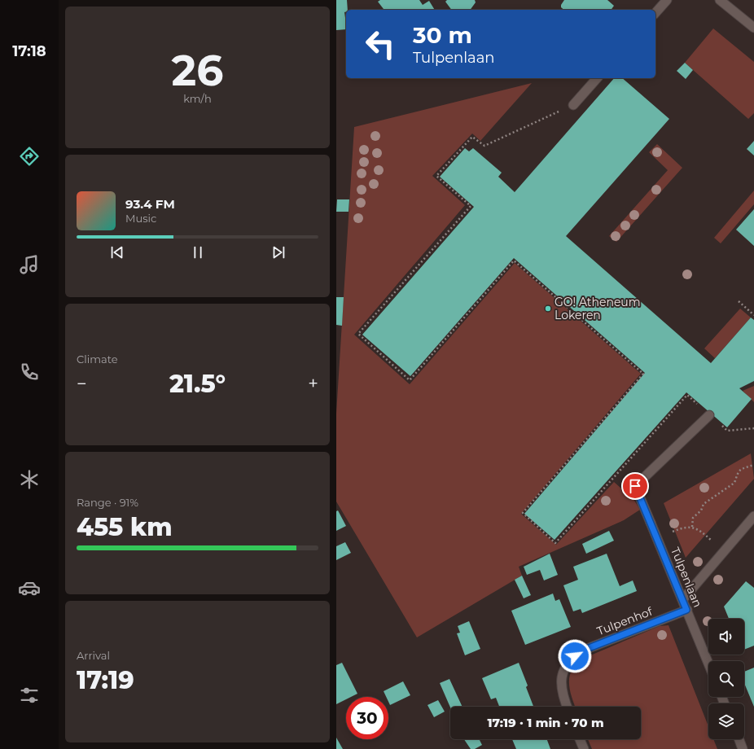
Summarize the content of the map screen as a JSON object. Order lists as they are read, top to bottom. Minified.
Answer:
{"streets":{"street":["Tulpenlaan","Tulpenhof"]},"crossings":[["Tulpenlaan","Tulpenhof"]],"places":["GO! Atheneum Lokeren"],"page":{"tabs":"17:18","tile":[["26","km/h"],"Climate",["Range · 91%","455 km"],["Arrival","17:19"]],"turn":["30 m","Tulpenlaan"],"song":["93.4 FM","Music"],"heat":["−","21.5°","+"],"limit":"30","trip":"17:19 · 1 min · 70 m"}}
